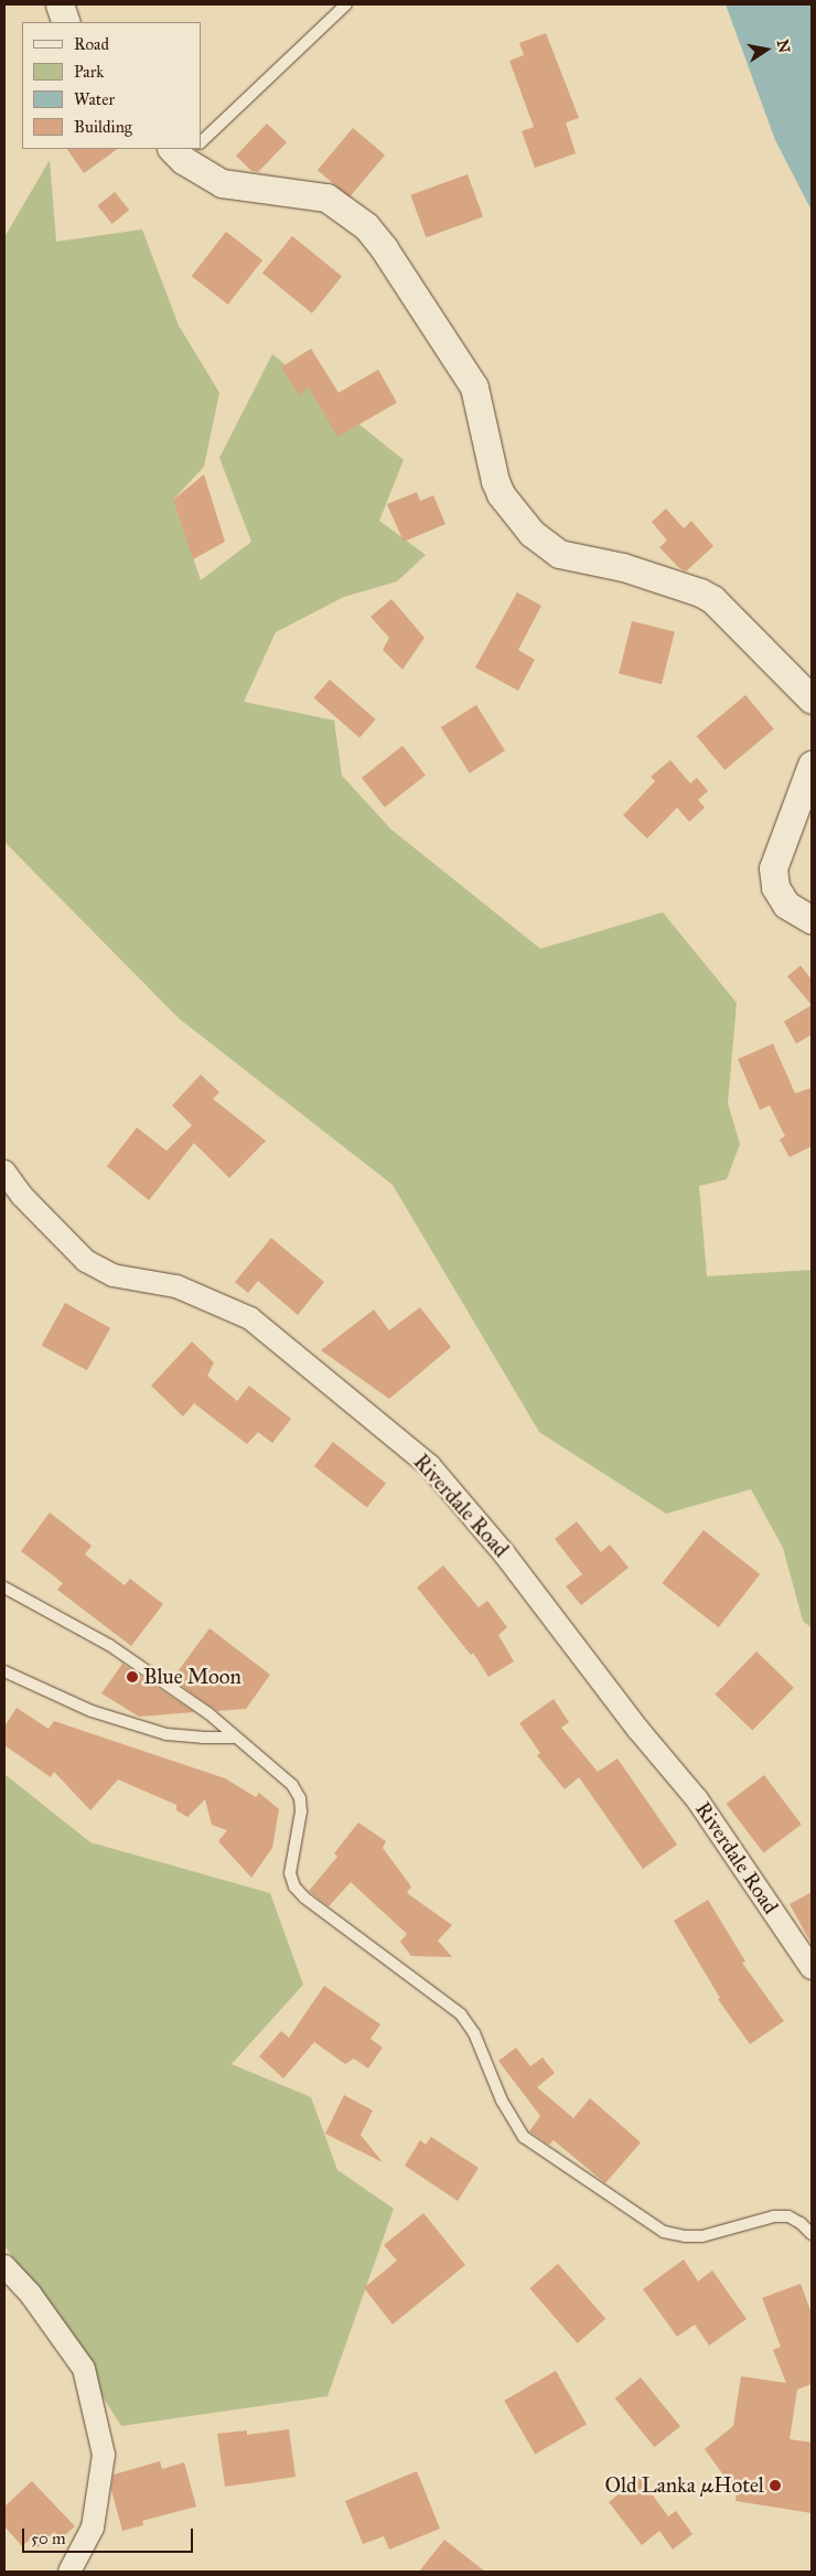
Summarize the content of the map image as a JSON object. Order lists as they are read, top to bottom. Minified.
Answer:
{"streets":{"street":["Riverdale Road"]},"places":["Blue Moon","Old Lanka µHotel"],"legend":["Road","Park","Water","Building"],"scale_bar":"50 m","north":"right"}
